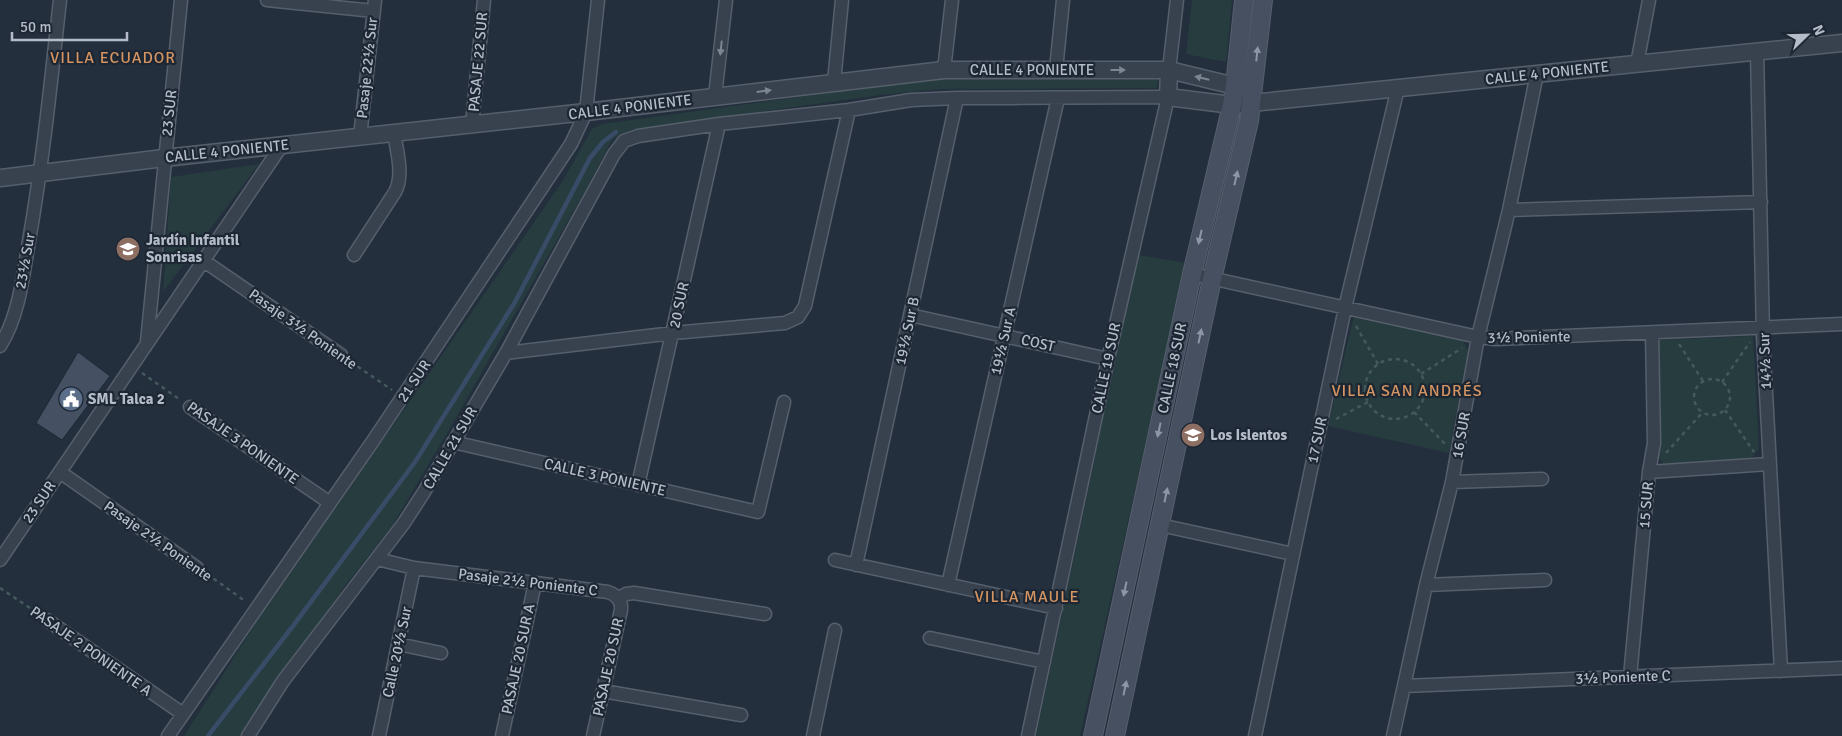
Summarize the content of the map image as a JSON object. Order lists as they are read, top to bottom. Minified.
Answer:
{"streets":{"main road":["CALLE 18 SUR"],"street":["PASAJE 22 SUR","Pasaje 22½ Sur","CALLE 4 PONIENTE","23 SUR","23½ Sur","20 SUR","Pasaje 3½ Poniente","19½ Sur B","3½ Poniente","19½ Sur A","COST","14½ Sur","CALLE 19 SUR","21 SUR","16 SUR","17 SUR","PASAJE 3 PONIENTE","CALLE 21 SUR","CALLE 3 PONIENTE","15 SUR","Pasaje 2½ Poniente","Pasaje 2½ Poniente C","PASAJE 2 PONIENTE A","Calle 20½ Sur","PASAJE 20 SUR A","PASAJE 20 SUR","3½ Poniente C"]},"crossings":[["PASAJE 22 SUR","CALLE 4 PONIENTE"],["Pasaje 22½ Sur","CALLE 4 PONIENTE"],["CALLE 4 PONIENTE","23 SUR"],["CALLE 4 PONIENTE","23½ Sur"],["CALLE 4 PONIENTE","20 SUR"],["CALLE 4 PONIENTE","19½ Sur B"],["CALLE 4 PONIENTE","19½ Sur A"],["CALLE 4 PONIENTE","14½ Sur"],["CALLE 4 PONIENTE","CALLE 19 SUR"],["CALLE 4 PONIENTE","CALLE 18 SUR"],["CALLE 4 PONIENTE","21 SUR"],["CALLE 4 PONIENTE","16 SUR"],["CALLE 4 PONIENTE","17 SUR"],["CALLE 4 PONIENTE","CALLE 21 SUR"],["23 SUR","Pasaje 3½ Poniente"],["23 SUR","PASAJE 3 PONIENTE"],["23 SUR","Pasaje 2½ Poniente"],["20 SUR","CALLE 3 PONIENTE"],["Pasaje 3½ Poniente","21 SUR"],["19½ Sur B","COST"],["3½ Poniente","14½ Sur"],["3½ Poniente","CALLE 18 SUR"],["3½ Poniente","16 SUR"],["3½ Poniente","17 SUR"],["3½ Poniente","15 SUR"],["19½ Sur A","COST"],["COST","CALLE 19 SUR"],["14½ Sur","3½ Poniente C"],["21 SUR","PASAJE 3 PONIENTE"],["21 SUR","Pasaje 2½ Poniente"],["21 SUR","PASAJE 2 PONIENTE A"],["16 SUR","3½ Poniente C"],["CALLE 21 SUR","CALLE 3 PONIENTE"],["CALLE 21 SUR","Pasaje 2½ Poniente C"],["15 SUR","3½ Poniente C"],["Pasaje 2½ Poniente C","Calle 20½ Sur"],["Pasaje 2½ Poniente C","PASAJE 20 SUR A"],["Pasaje 2½ Poniente C","PASAJE 20 SUR"]],"districts":["VILLA ECUADOR","VILLA SAN ANDRÉS","VILLA MAULE"],"places":{"school or university":["Jardín Infantil Sonrisas","Los Islentos"],"public building":["SML Talca 2"]},"scale_bar":"50 m","north":"top right"}
